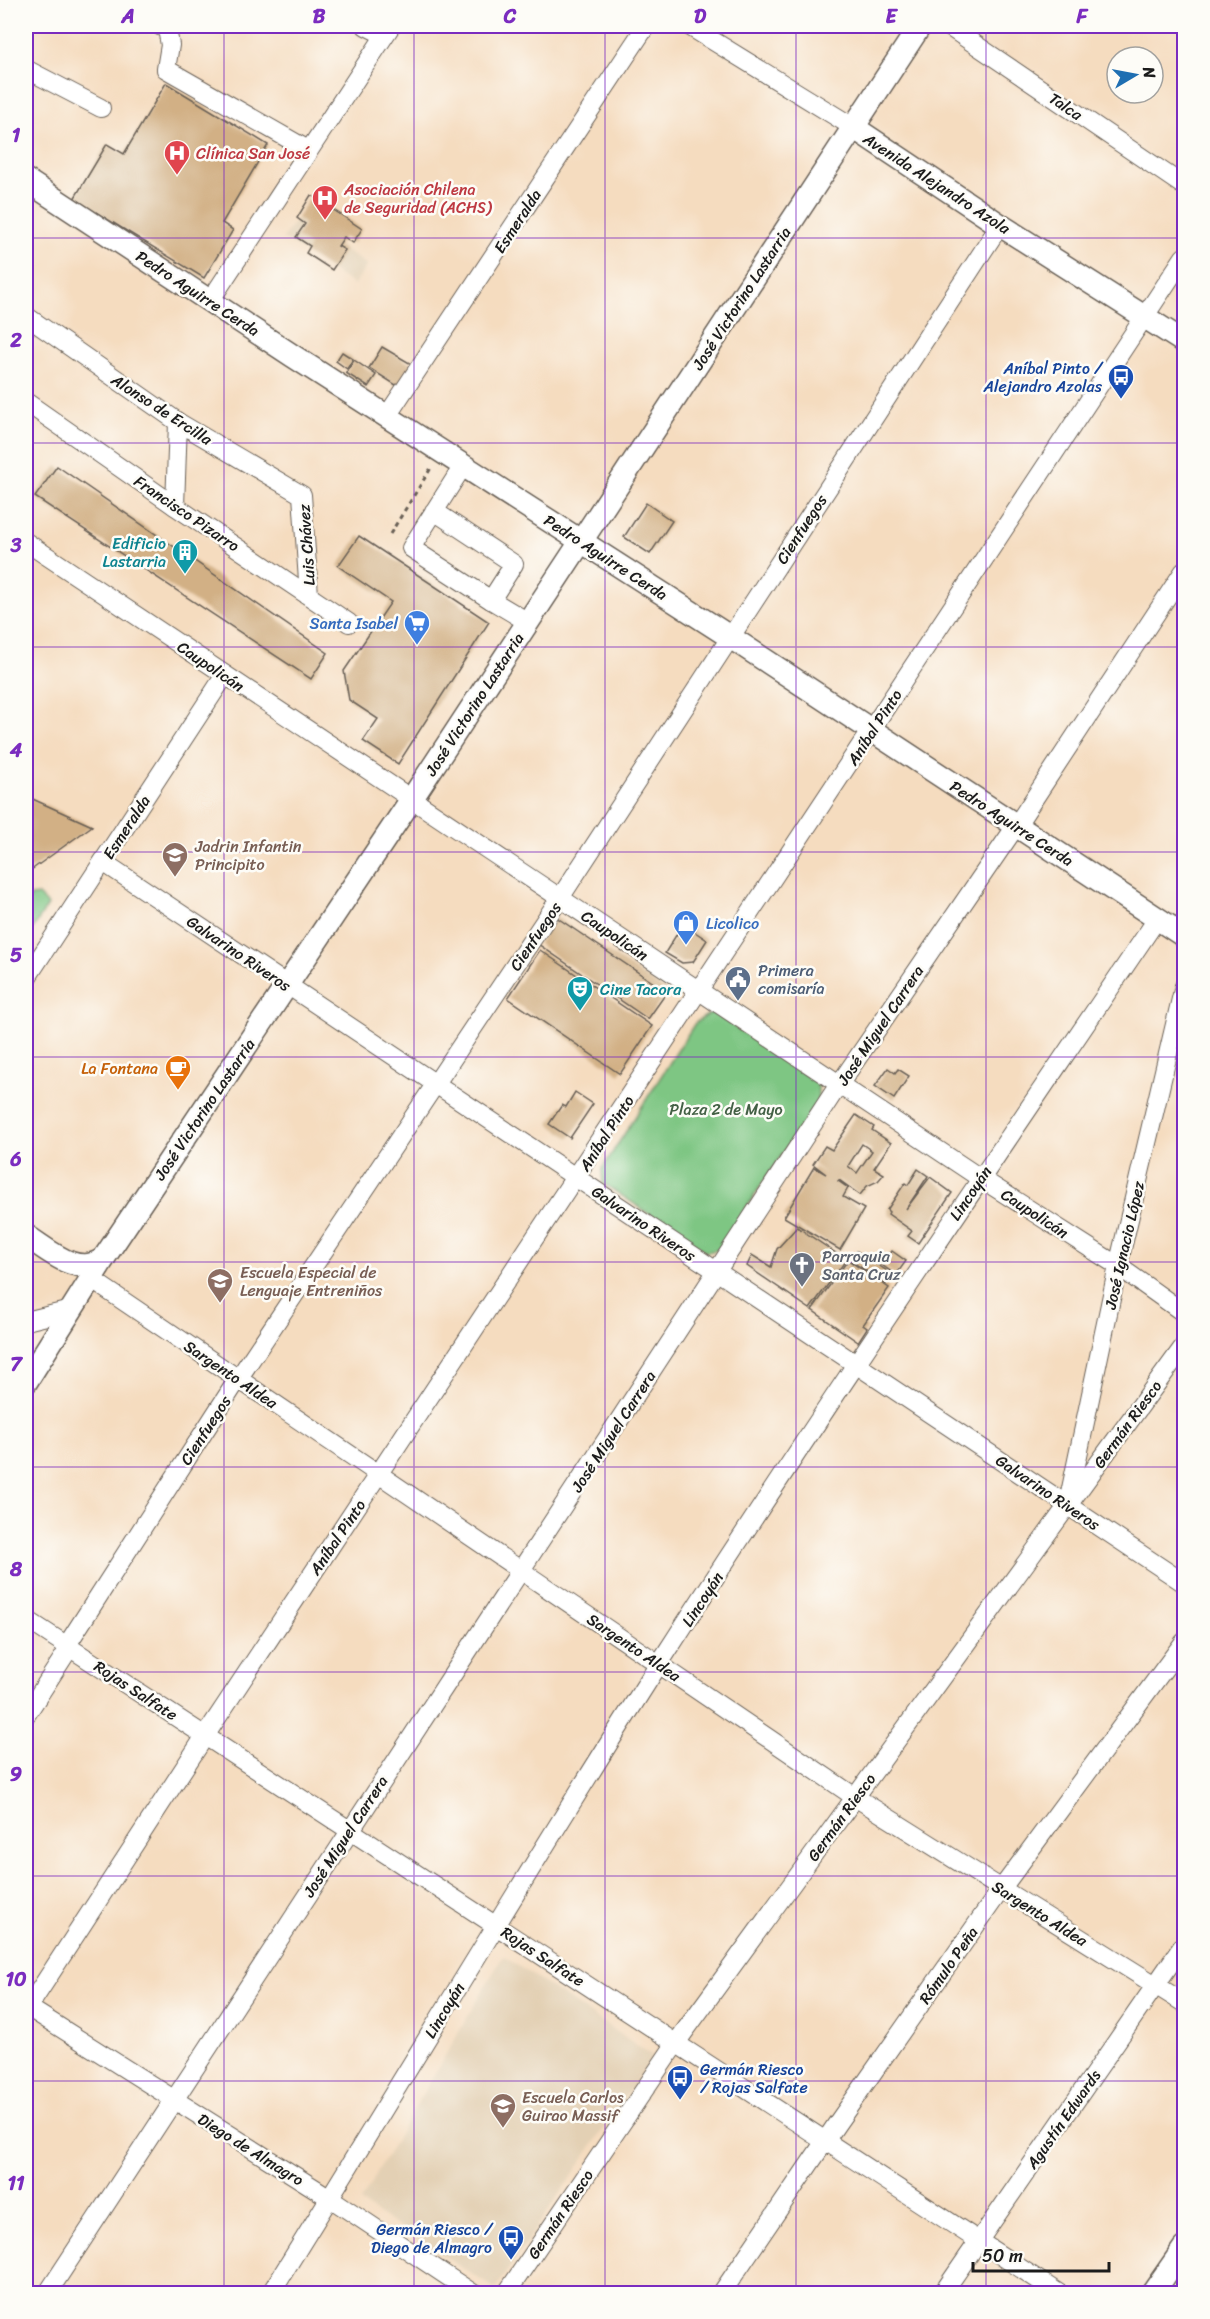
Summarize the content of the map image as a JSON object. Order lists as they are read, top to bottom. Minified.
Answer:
{"streets":{"main road":["Avenida Alejandro Azola","Pedro Aguirre Cerda","José Victorino Lastarria"],"street":["Talca","Esmeralda","Alonso de Ercilla","Francisco Pizarro","Cienfuegos","Luis Chávez","Caupolicán","Aníbal Pinto","Galvarino Riveros","José Miguel Carrera","Lincoyán","José Ignacio López","Sargento Aldea","Germán Riesco","Rojas Salfate","Rómulo Peña","Agustín Edwards","Diego de Almagro"]},"crossings":[["Avenida Alejandro Azola","José Victorino Lastarria"],["Avenida Alejandro Azola","Cienfuegos"],["Avenida Alejandro Azola","Aníbal Pinto"],["Esmeralda","Pedro Aguirre Cerda"],["Esmeralda","Caupolicán"],["Esmeralda","Galvarino Riveros"],["Pedro Aguirre Cerda","José Victorino Lastarria"],["Pedro Aguirre Cerda","Cienfuegos"],["Pedro Aguirre Cerda","Aníbal Pinto"],["Pedro Aguirre Cerda","José Miguel Carrera"],["Pedro Aguirre Cerda","Lincoyán"],["José Victorino Lastarria","Caupolicán"],["José Victorino Lastarria","Galvarino Riveros"],["José Victorino Lastarria","Sargento Aldea"],["Alonso de Ercilla","Luis Chávez"],["Francisco Pizarro","Luis Chávez"],["Cienfuegos","Caupolicán"],["Cienfuegos","Galvarino Riveros"],["Cienfuegos","Sargento Aldea"],["Cienfuegos","Rojas Salfate"],["Caupolicán","Aníbal Pinto"],["Caupolicán","José Miguel Carrera"],["Caupolicán","Lincoyán"],["Caupolicán","José Ignacio López"],["Aníbal Pinto","Galvarino Riveros"],["Aníbal Pinto","Sargento Aldea"],["Aníbal Pinto","Rojas Salfate"],["Aníbal Pinto","Diego de Almagro"],["Galvarino Riveros","José Miguel Carrera"],["Galvarino Riveros","Lincoyán"],["Galvarino Riveros","José Ignacio López"],["Galvarino Riveros","Germán Riesco"],["José Miguel Carrera","Sargento Aldea"],["José Miguel Carrera","Rojas Salfate"],["José Miguel Carrera","Diego de Almagro"],["Lincoyán","Sargento Aldea"],["Lincoyán","Rojas Salfate"],["Lincoyán","Diego de Almagro"],["José Ignacio López","Germán Riesco"],["Sargento Aldea","Germán Riesco"],["Sargento Aldea","Rómulo Peña"],["Sargento Aldea","Agustín Edwards"],["Germán Riesco","Rojas Salfate"],["Rojas Salfate","Rómulo Peña"],["Rojas Salfate","Agustín Edwards"]],"parks":["Plaza 2 de Mayo"],"places":{"hospital":["Clínica San José","Asociación Chilena de Seguridad (ACHS)"],"bus stop":["Aníbal Pinto / Alejandro Azolas","Germán Riesco / Rojas Salfate","Germán Riesco / Diego de Almagro"],"building":["Edificio Lastarria"],"supermarket":["Santa Isabel"],"school or university":["Jadrin Infantin Principito","Escuela Especial de Lenguaje Entreniños","Escuela Carlos Guirao Massif"],"shop":["Licolico"],"public building":["Primera comisaría"],"theatre":["Cine Tacora"],"cafe":["La Fontana"],"church":["Parroquia Santa Cruz"]},"scale_bar":"50 m","north":"right","grid":{"columns":["A","B","C","D","E","F"],"rows":["1","2","3","4","5","6","7","8","9","10","11"]}}
